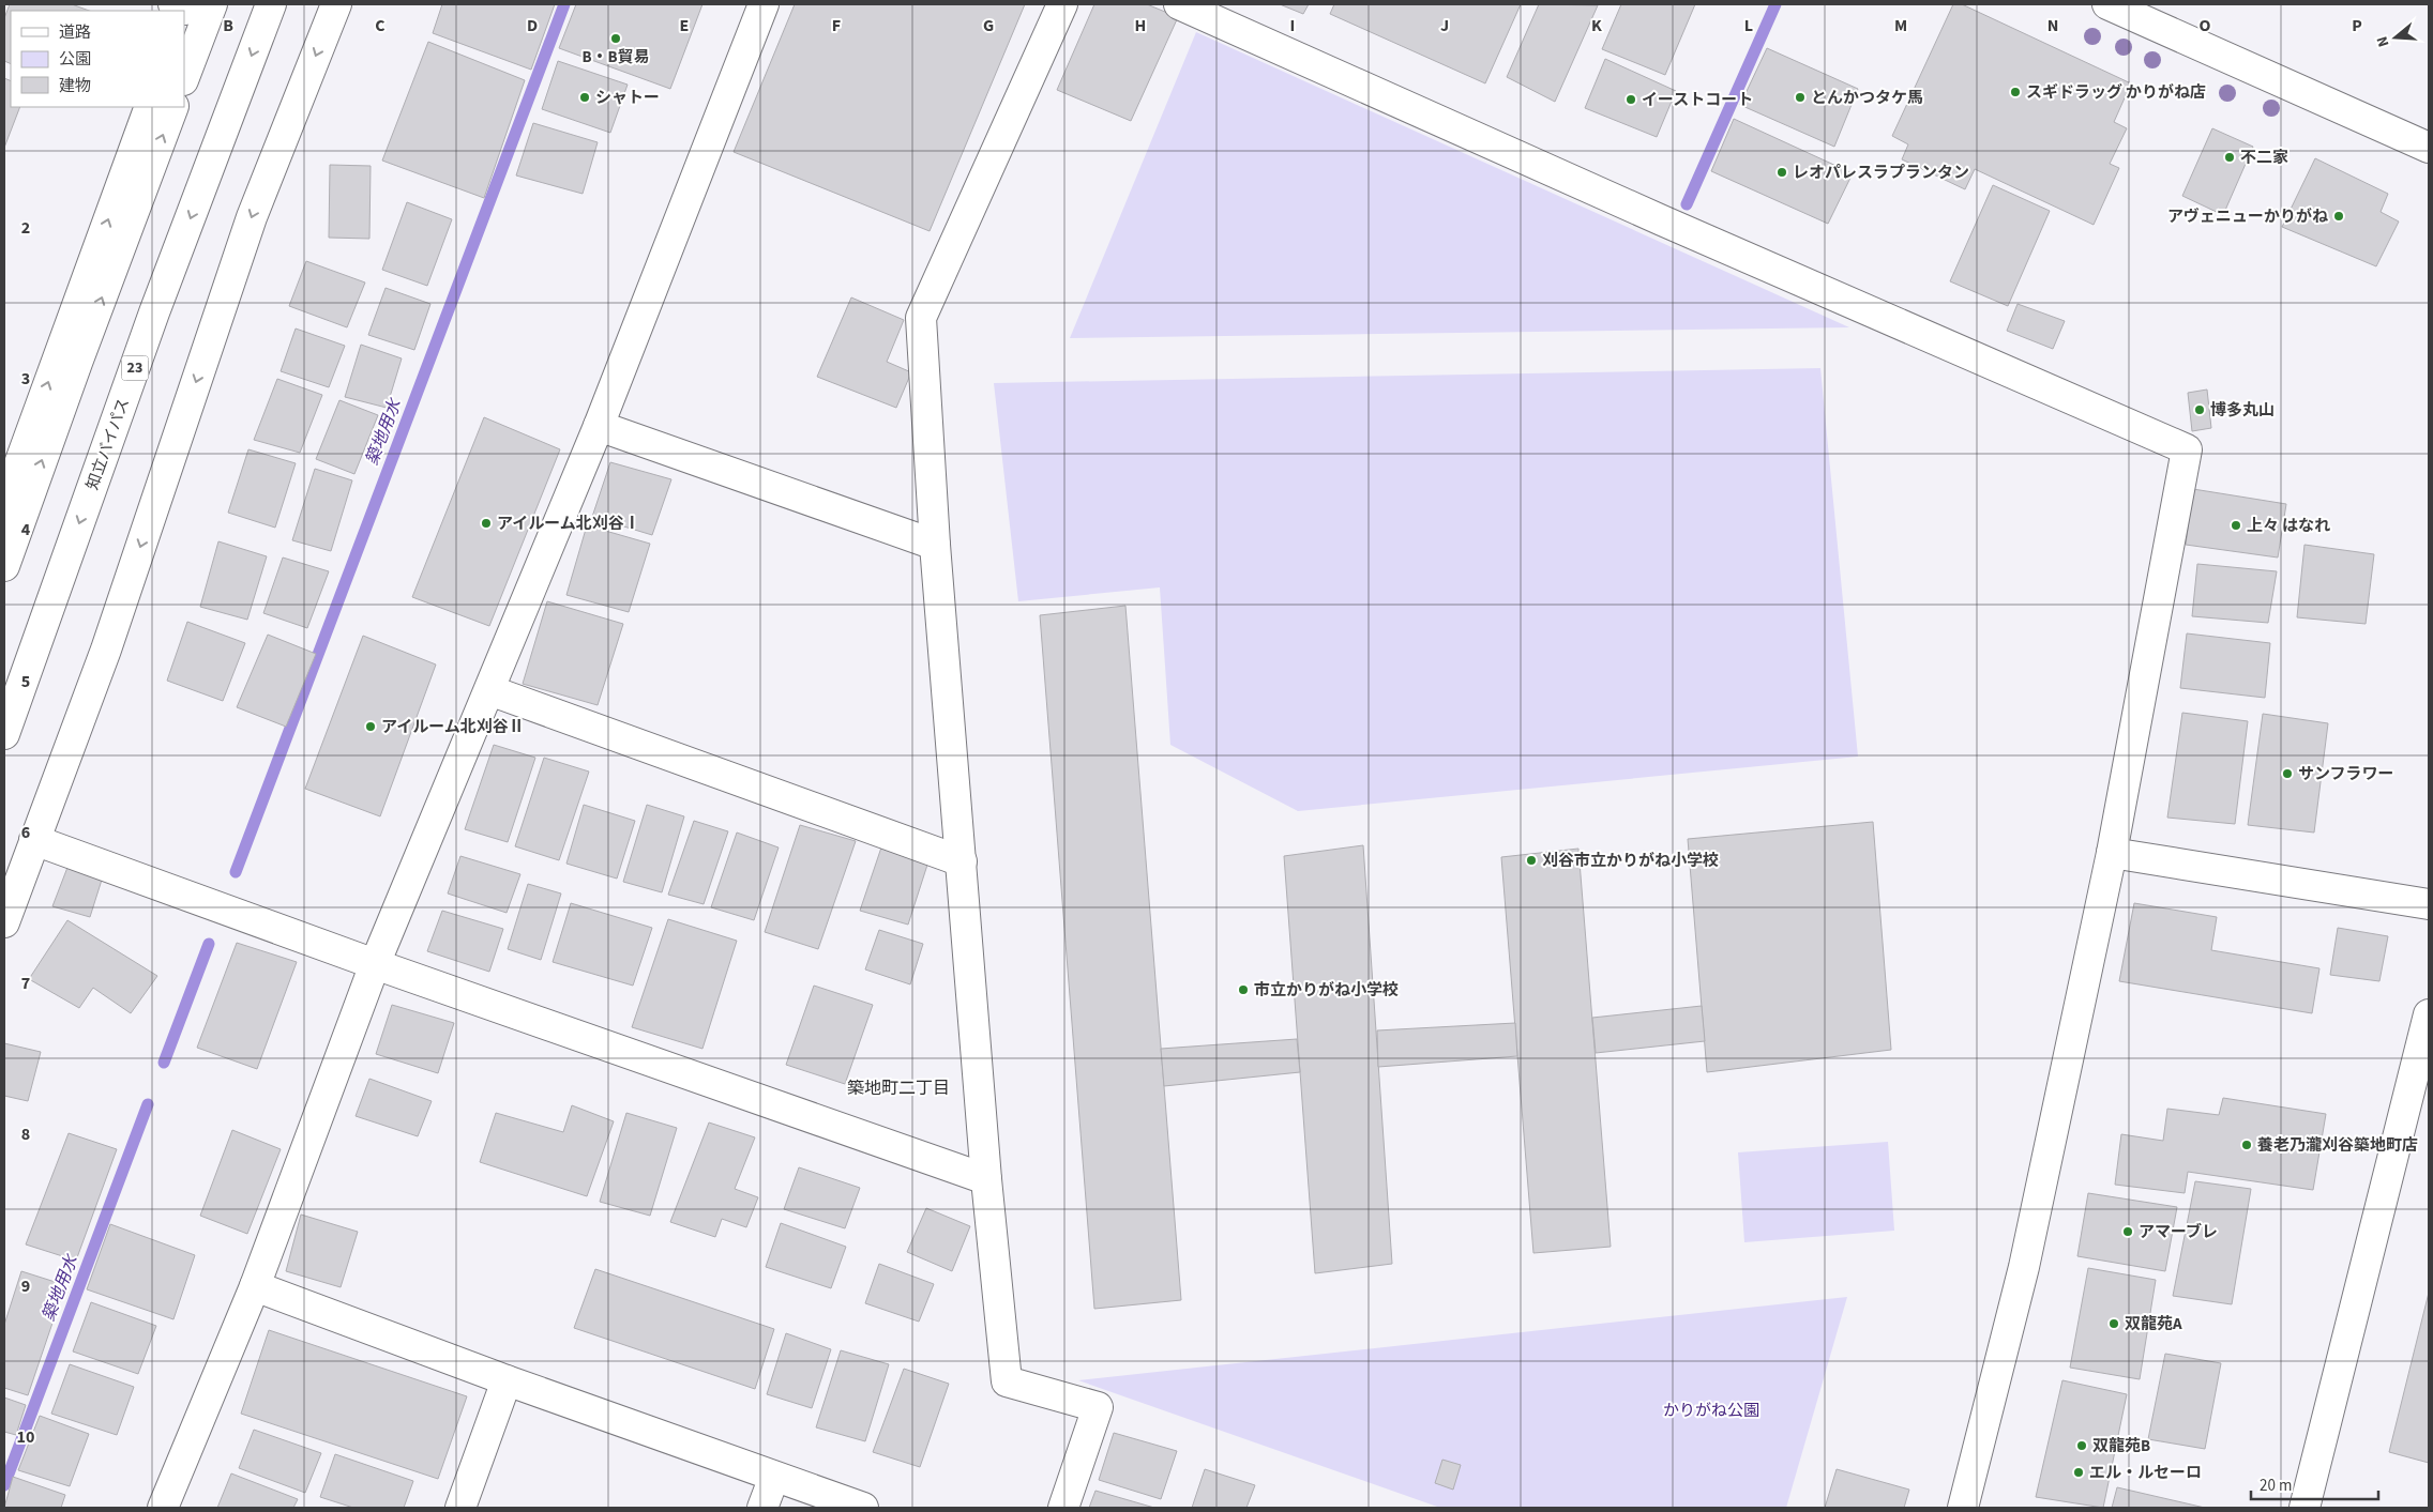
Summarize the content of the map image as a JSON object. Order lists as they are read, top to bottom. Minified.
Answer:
{"streets":{"main road":["23","知立バイパス"]},"districts":["築地町二丁目"],"water":["築地用水"],"parks":["かりがね公園"],"places":["B・B貿易","スギドラッグ かりがね店","シャトー","とんかつタケ馬","イーストコート","不二家","レオパレスラプランタン","アヴェニューかりがね","博多丸山","アイルーム北刈谷Ⅰ","上々 はなれ","アイルーム北刈谷Ⅱ","サンフラワー","刈谷市立かりがね小学校","市立かりがね小学校","養老乃瀧刈谷築地町店","アマーブレ","双龍苑A","双龍苑B","エル・ルセーロ"],"legend":["道路","公園","建物"],"scale_bar":"20 m","north":"left","grid":{"columns":["B","C","D","E","F","G","H","I","J","K","L","M","N","O","P"],"rows":["2","3","4","5","6","7","8","9","10"]}}
